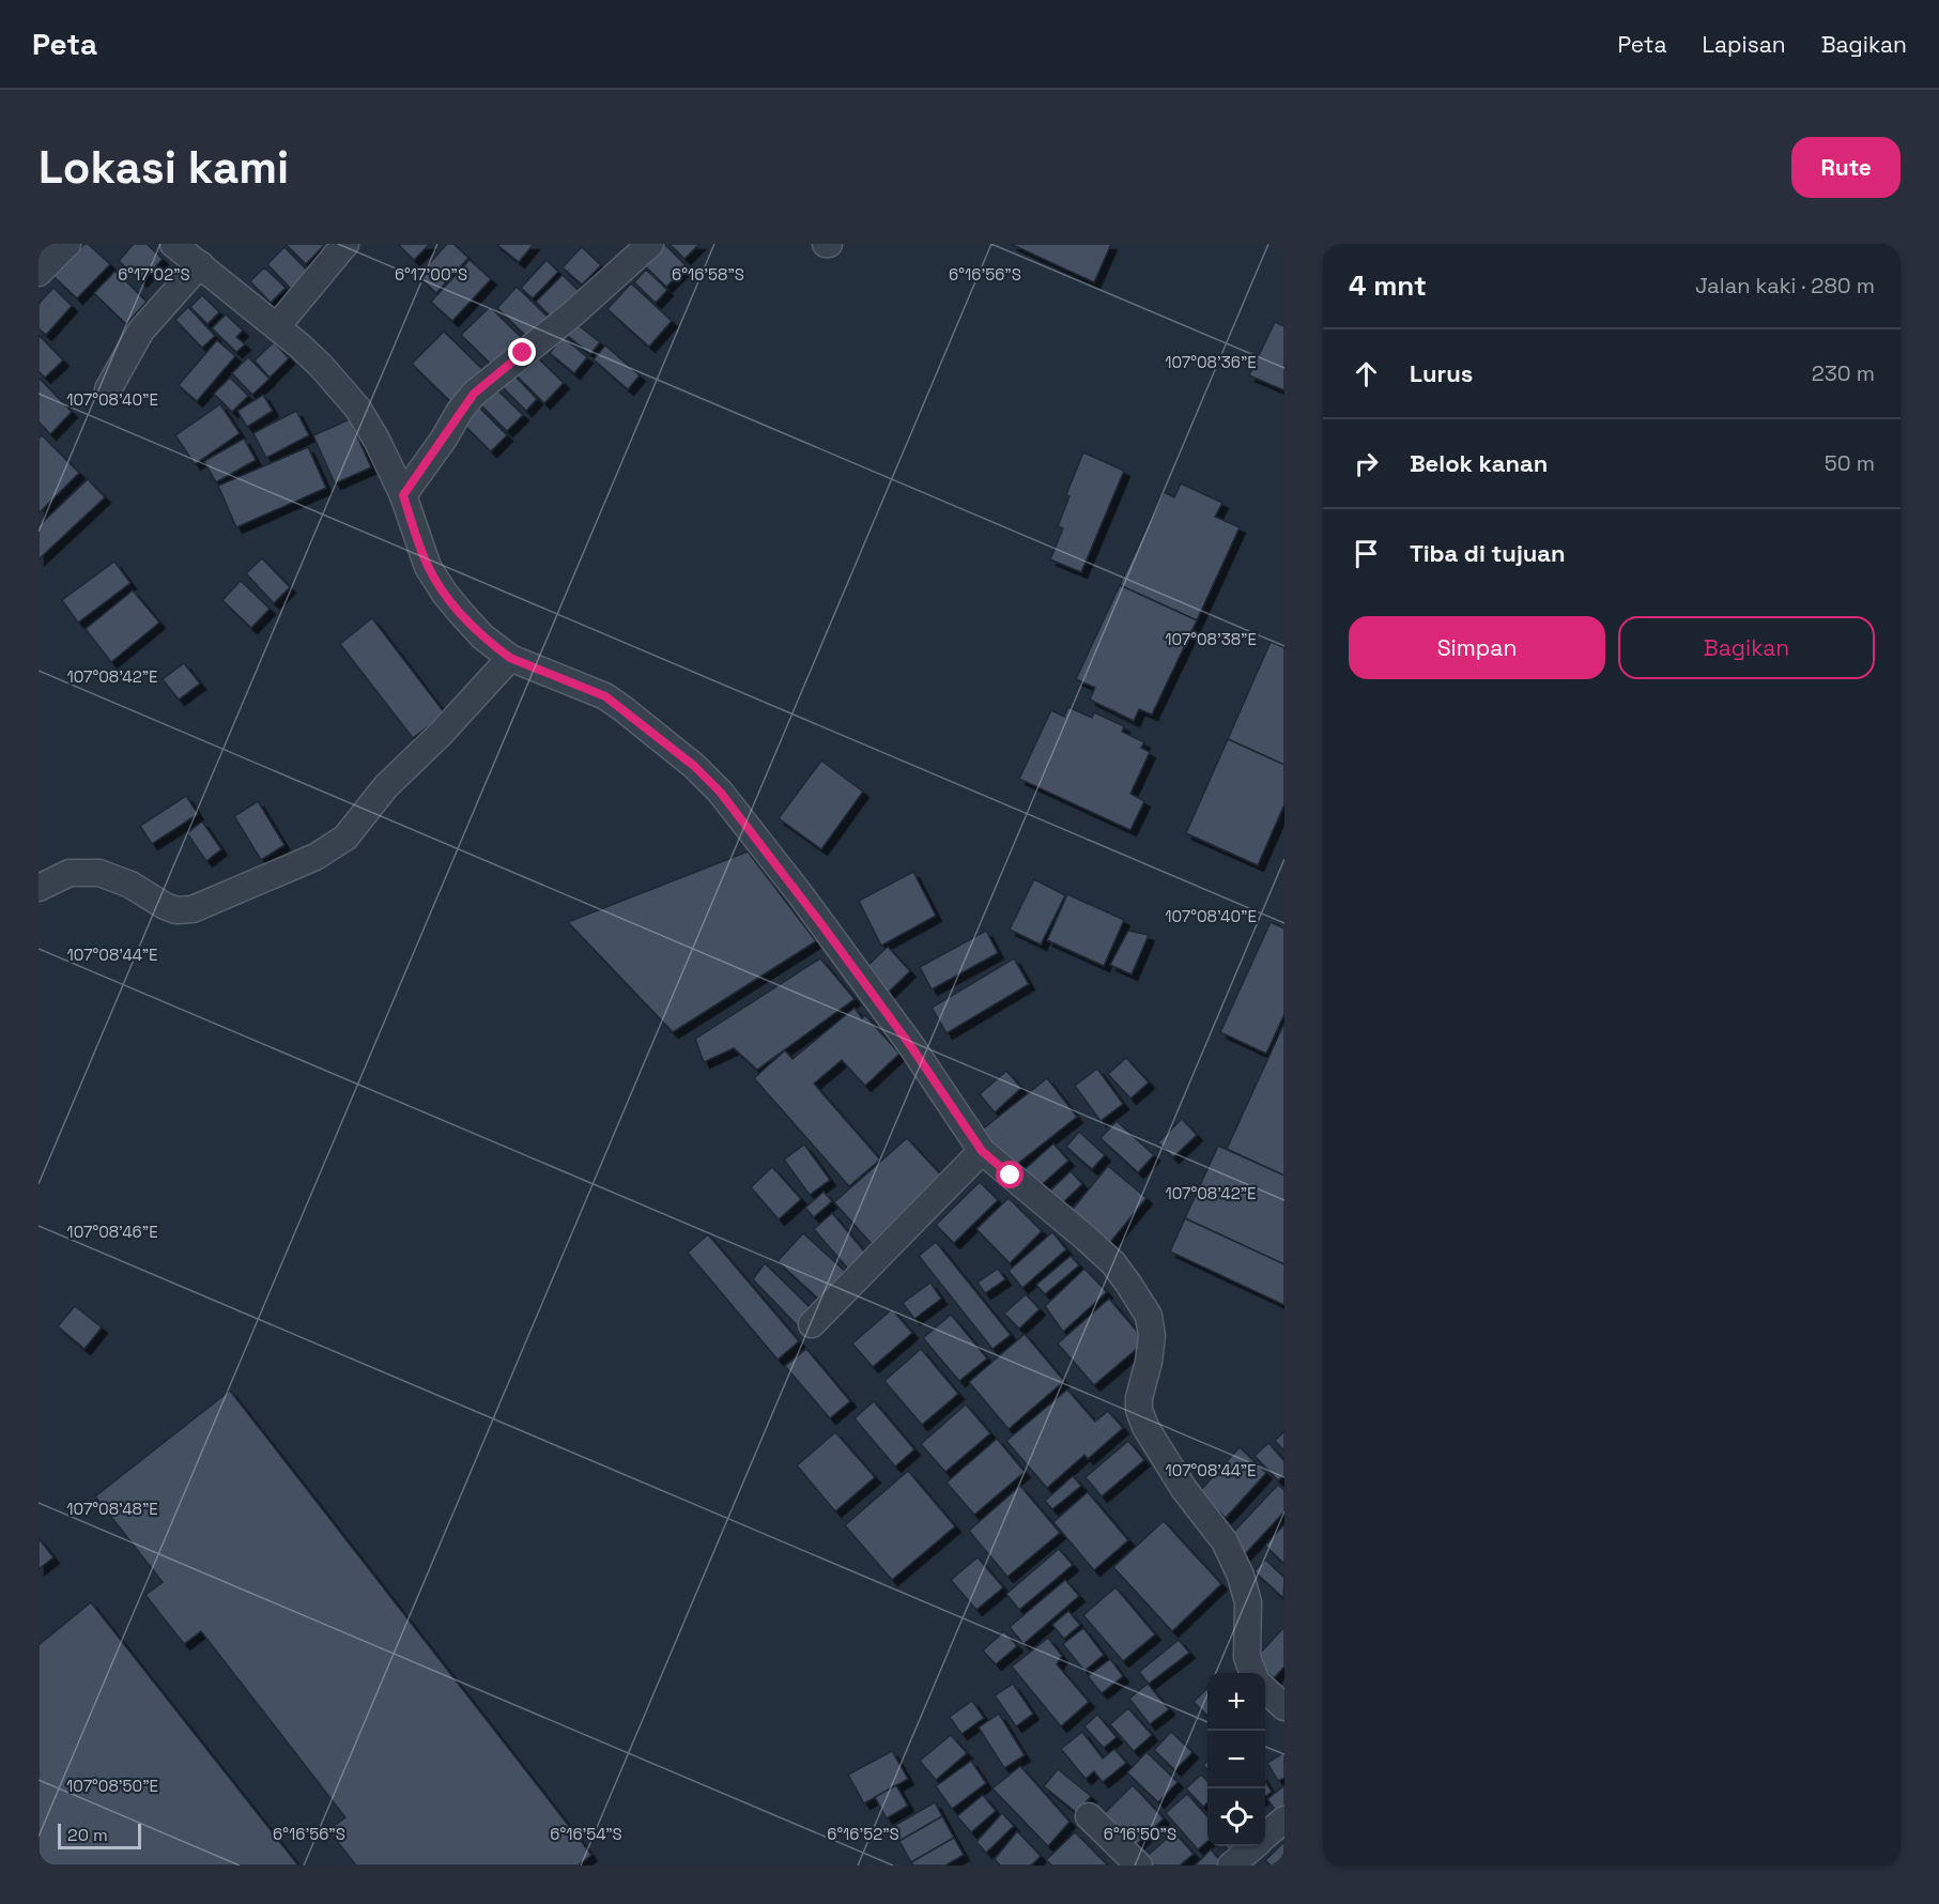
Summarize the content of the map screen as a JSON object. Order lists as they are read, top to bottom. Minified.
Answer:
{"scale_bar":"20 m","page":{"header":"Peta","nav":["Peta","Lapisan","Bagikan"],"buttons":["Rute",["Simpan","Bagikan"]],"title":"Lokasi kami","heading":["4 mnt","Jalan kaki · 280 m"],"list":[["Lurus","230 m"],["Belok kanan","50 m"],"Tiba di tujuan"],"map_buttons":["+","−"],"scale":"20 m"},"coordinates":["6°17'02\"S","6°17'00\"S","6°16'58\"S","6°16'56\"S","107°08'36\"E","107°08'40\"E","107°08'38\"E","107°08'42\"E","107°08'44\"E","107°08'46\"E","107°08'48\"E","107°08'50\"E","6°16'54\"S","6°16'52\"S","6°16'50\"S"]}
